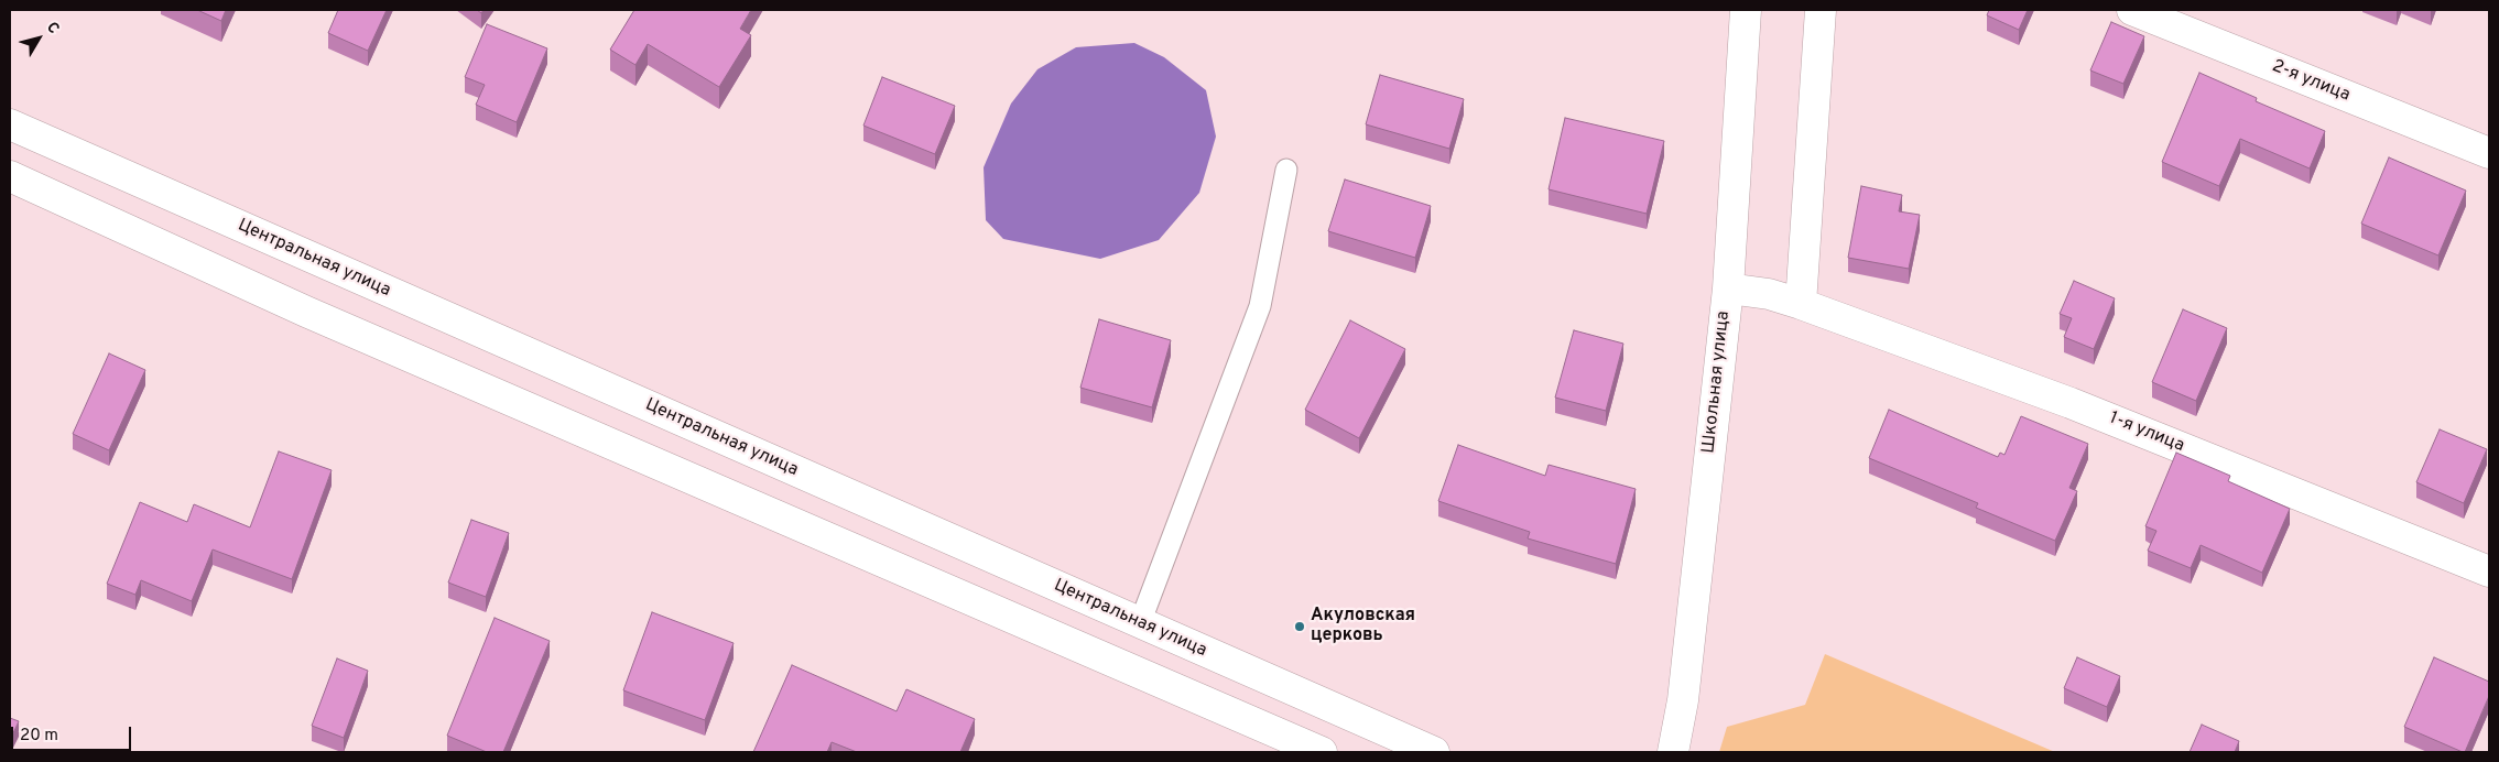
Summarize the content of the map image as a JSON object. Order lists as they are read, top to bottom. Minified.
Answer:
{"streets":{"main road":["2-я улица","Центральная улица","Школьная улица","1-я улица"]},"crossings":[["Школьная улица","1-я улица"]],"places":["Акуловская церковь"],"scale_bar":"20 m","north":"top right"}
